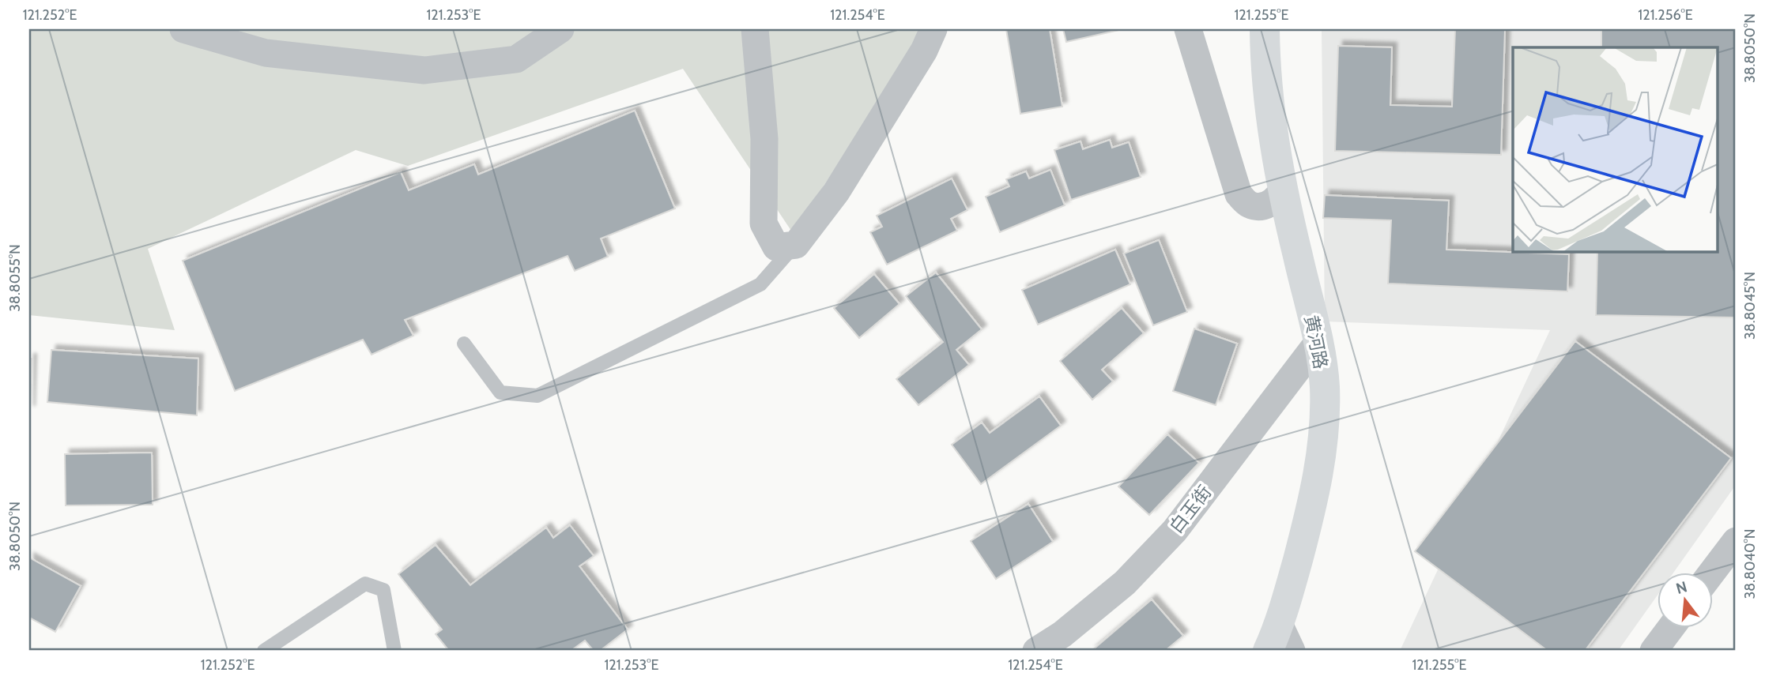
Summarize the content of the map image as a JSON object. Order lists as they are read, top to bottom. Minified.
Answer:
{"streets":{"main road":["黄河路"],"street":["白玉街"]},"crossings":[["黄河路","白玉街"]],"north":"top","coordinates":["121.252°E","121.253°E","121.254°E","121.255°E","121.256°E","38.8050°N","38.8055°N","38.8045°N","38.8040°N"]}
